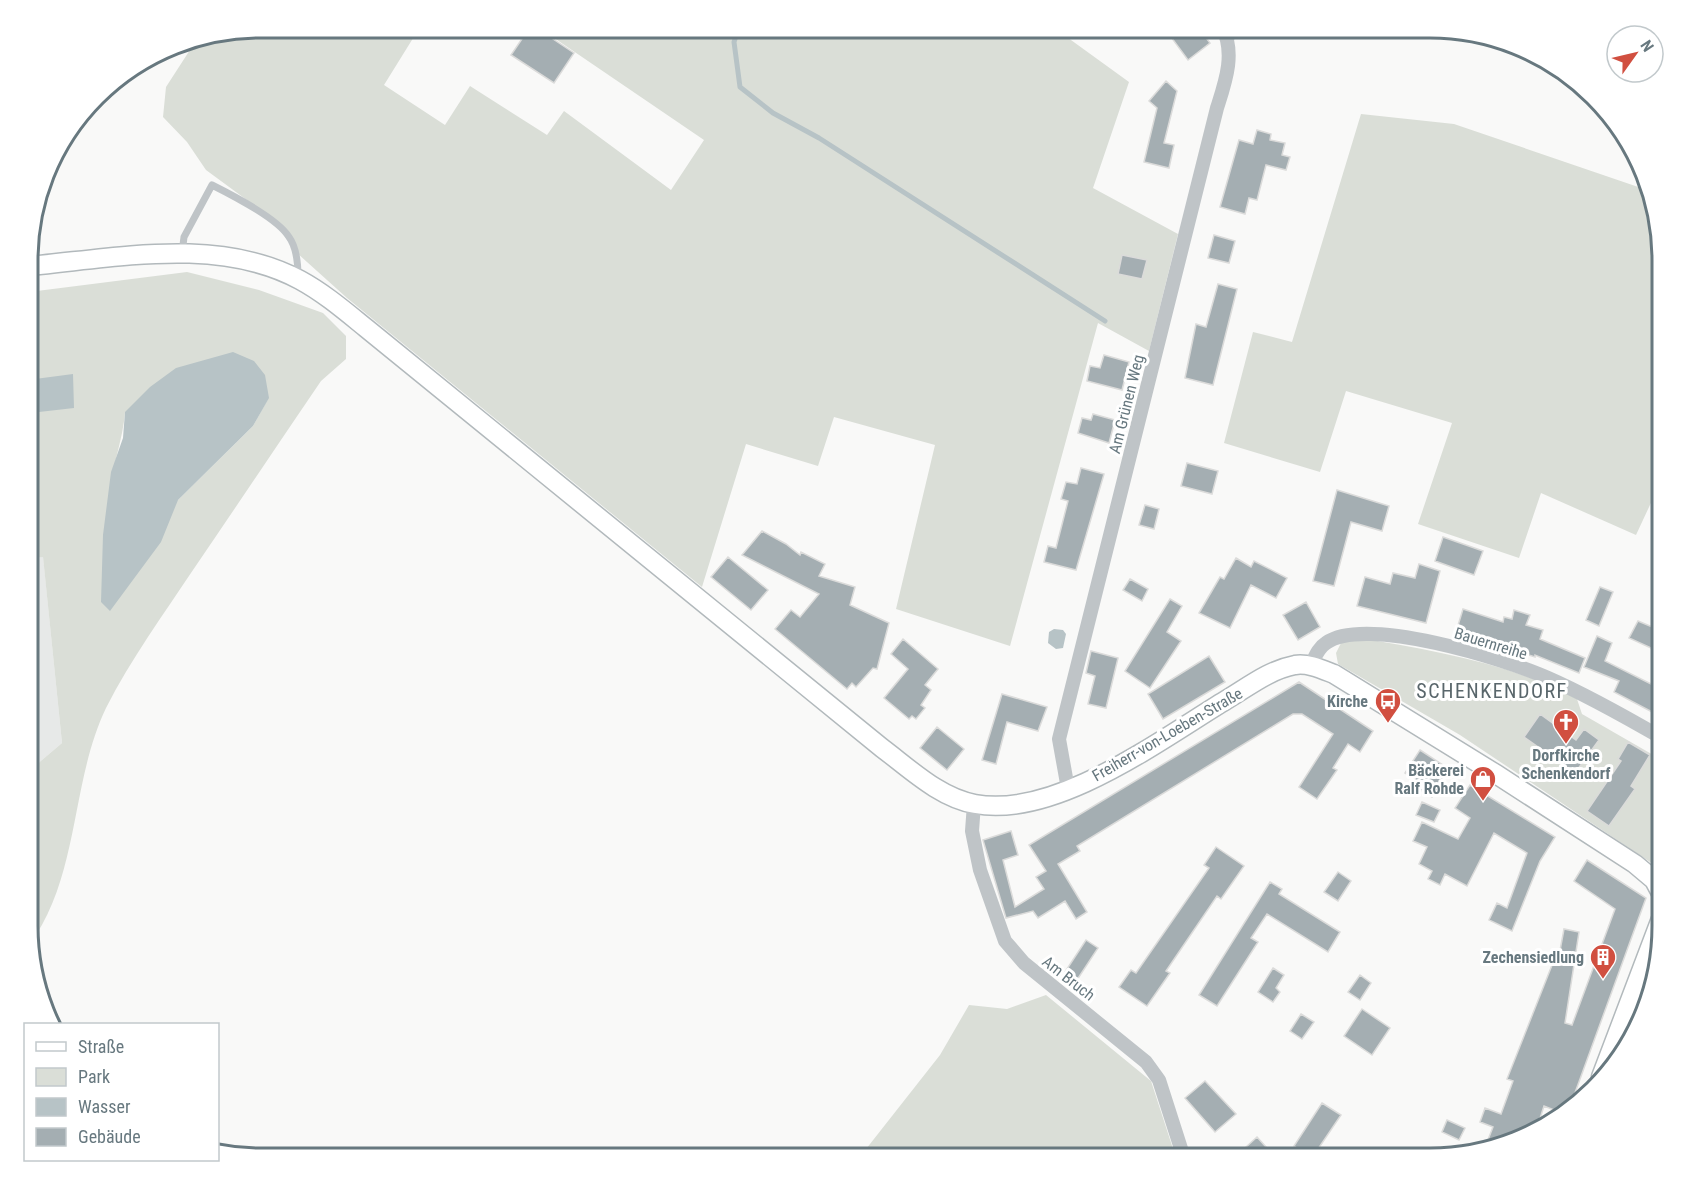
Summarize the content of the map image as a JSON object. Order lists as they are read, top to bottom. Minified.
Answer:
{"streets":{"main road":["Freiherr-von-Loeben-Straße"],"street":["Am Grünen Weg","Bauernreihe","Am Bruch"]},"crossings":[["Am Grünen Weg","Freiherr-von-Loeben-Straße"],["Bauernreihe","Freiherr-von-Loeben-Straße"],["Freiherr-von-Loeben-Straße","Am Bruch"]],"districts":["SCHENKENDORF"],"places":{"bus stop":["Kirche"],"church":["Dorfkirche Schenkendorf"],"shop":["Bäckerei Ralf Rohde"],"building":["Zechensiedlung"]},"legend":["Straße","Park","Wasser","Gebäude"],"north":"top right"}
